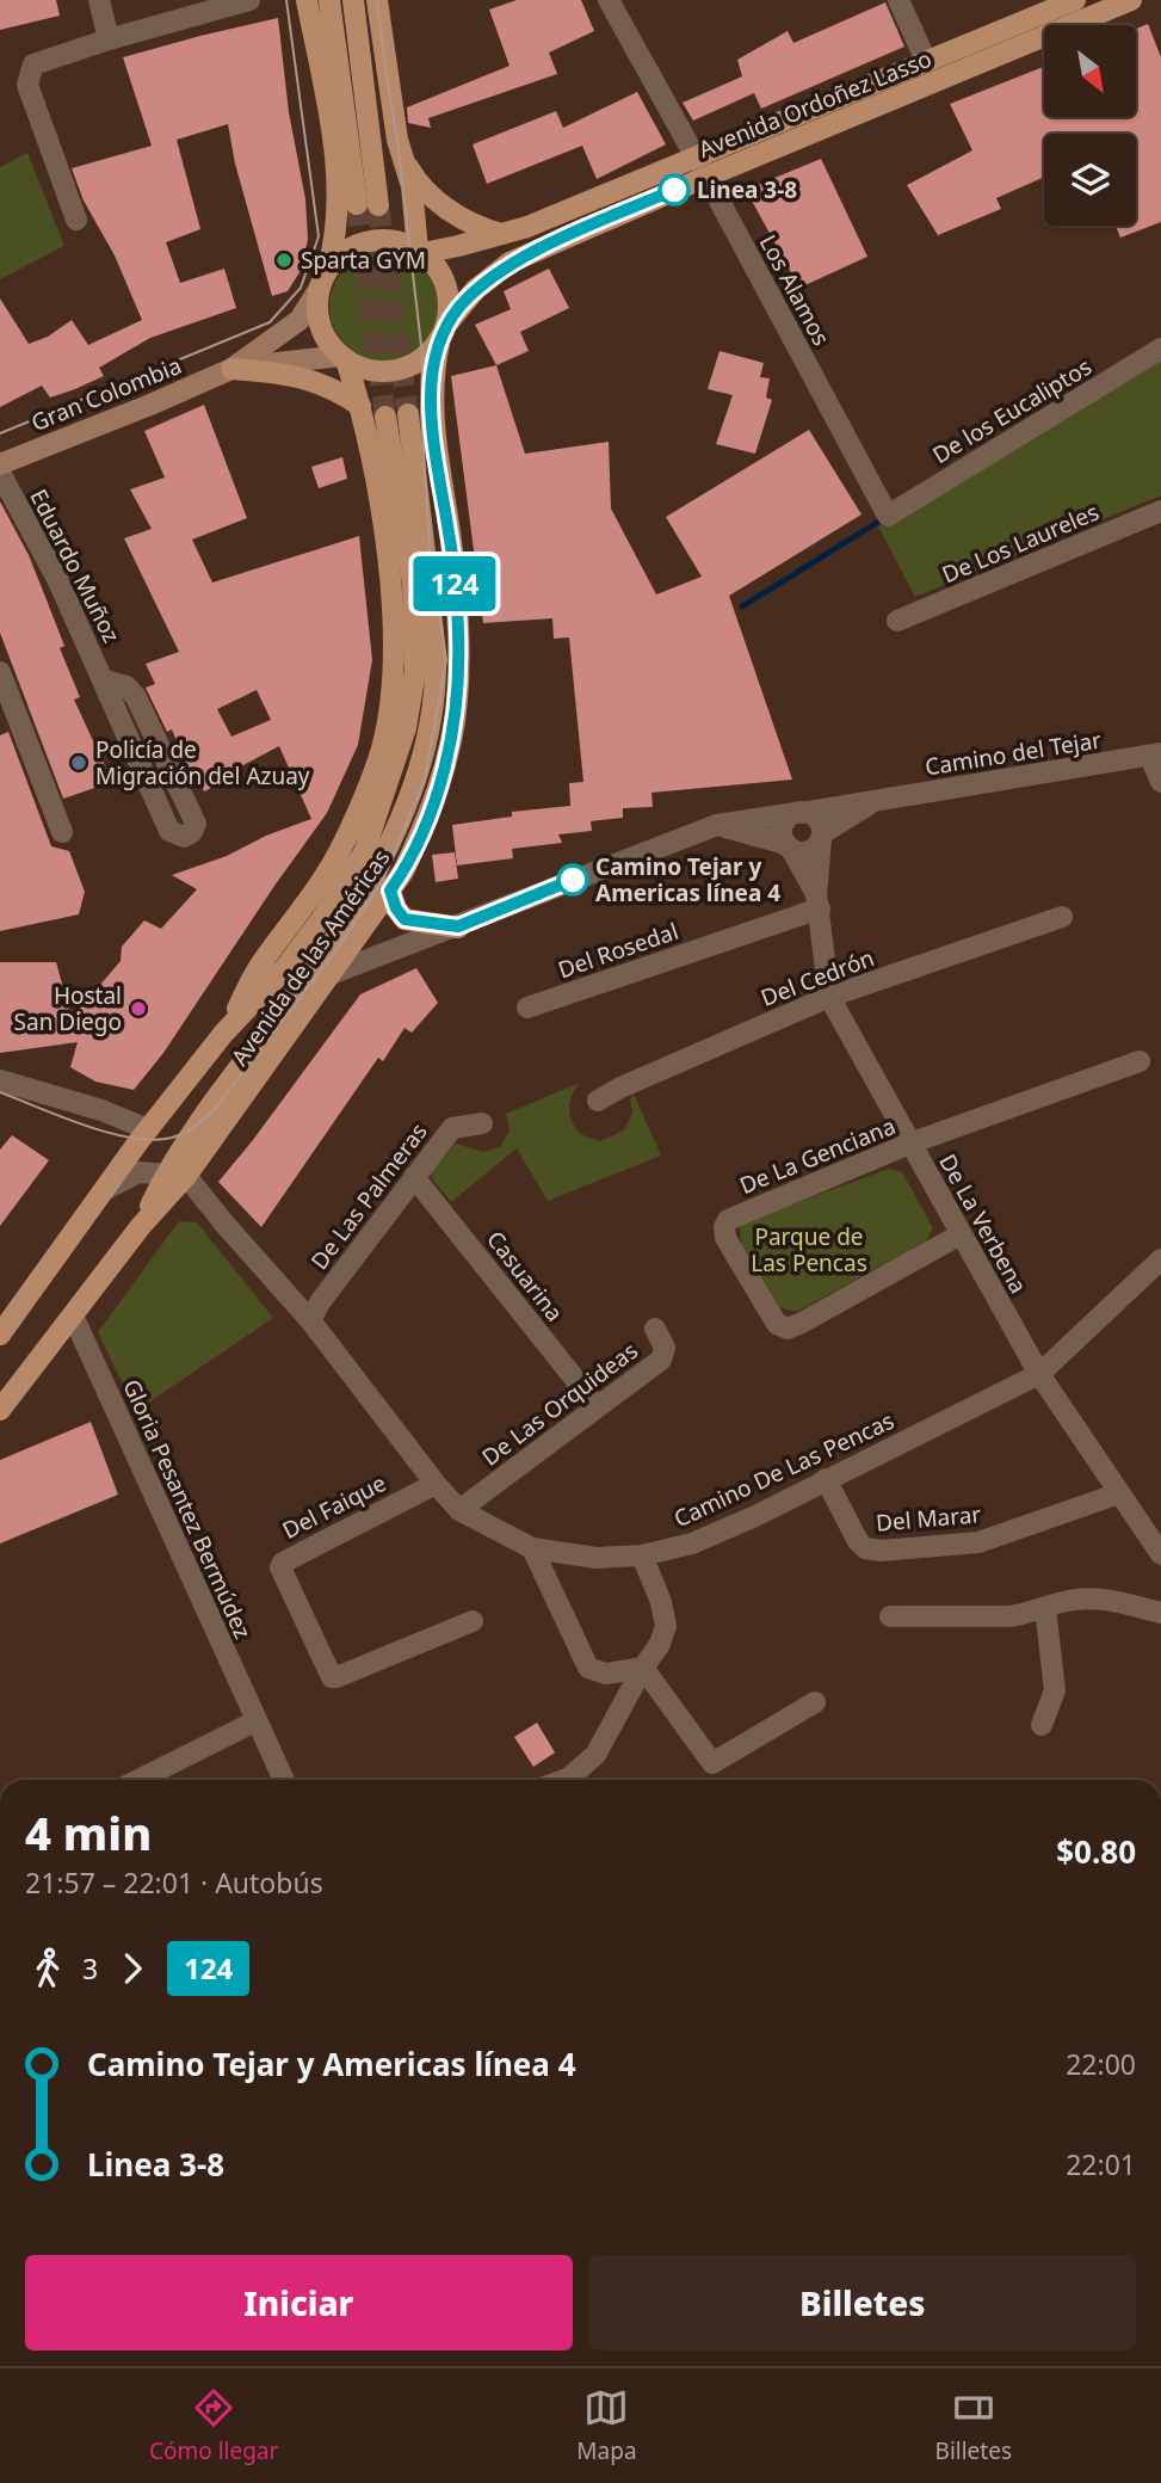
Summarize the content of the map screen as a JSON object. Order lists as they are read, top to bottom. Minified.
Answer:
{"streets":{"main road":["Avenida Ordoñez Lasso","Gran Colombia","Avenida de las Américas"],"street":["Los Alamos","De los Eucaliptos","De Los Laureles","Eduardo Muñoz","Camino del Tejar","Del Rosedal","Del Cedrón","De La Genciana","De Las Palmeras","De La Verbena","Casuarina","De Las Orquideas","Camino De Las Pencas","Del Faique","Gloria Pesantez Bermúdez","Del Marar"]},"crossings":[["Avenida Ordoñez Lasso","Los Alamos"],["Avenida Ordoñez Lasso","Gran Colombia"],["Avenida Ordoñez Lasso","Avenida de las Américas"],["Los Alamos","De los Eucaliptos"],["Gran Colombia","Avenida de las Américas"],["Camino del Tejar","Avenida de las Américas"],["Camino del Tejar","De La Verbena"],["Del Rosedal","De La Verbena"],["Avenida de las Américas","Camino De Las Pencas"],["Avenida de las Américas","Gloria Pesantez Bermúdez"],["Del Cedrón","De La Verbena"],["De La Genciana","De La Verbena"],["De Las Palmeras","Casuarina"],["De Las Palmeras","Camino De Las Pencas"],["De La Verbena","Camino De Las Pencas"],["De La Verbena","Del Marar"],["Casuarina","De Las Orquideas"],["De Las Orquideas","Camino De Las Pencas"],["Camino De Las Pencas","Del Faique"],["Camino De Las Pencas","Del Marar"]],"parks":["Parque de Las Pencas"],"places":["Linea 3-8","Sparta GYM","Policía de Migración del Azuay","Camino Tejar y Americas línea 4","Hostal San Diego"],"lines":["bus line 124"],"north":"bottom right","page":{"on_map":"124","heading":["4 min","21:57 – 22:01 · Autobús","$0.80"],"legs":["3","124"],"list":[{"name":"Camino Tejar y Americas línea 4","value":"22:00"},{"name":"Linea 3-8","value":"22:01"}],"buttons":["Iniciar","Billetes"],"tabs":["Cómo llegar","Mapa","Billetes"]}}
